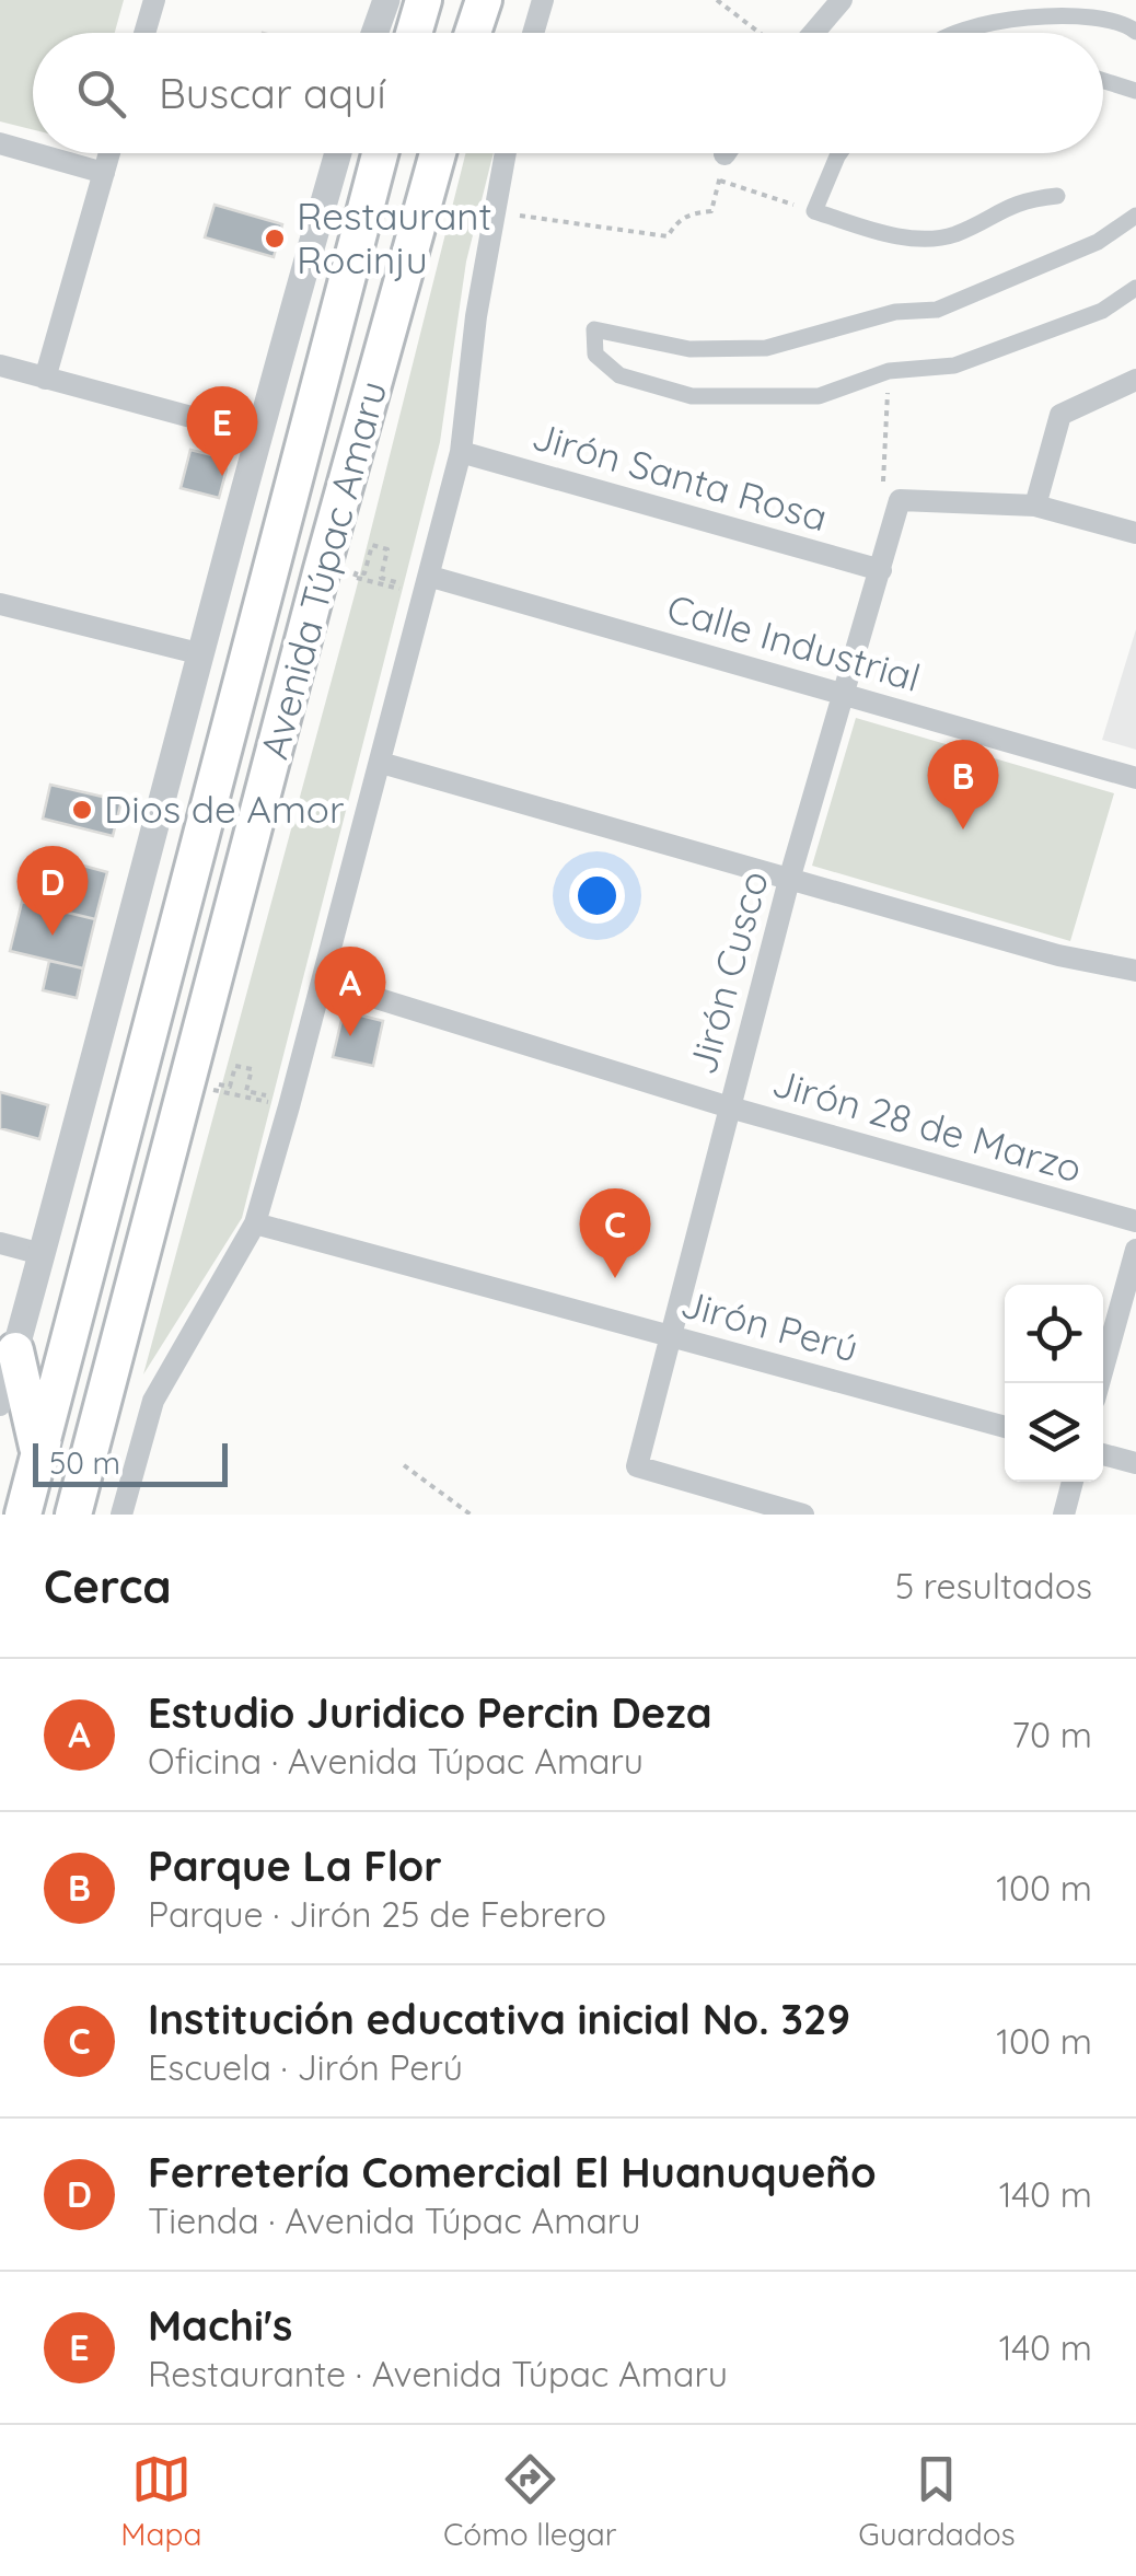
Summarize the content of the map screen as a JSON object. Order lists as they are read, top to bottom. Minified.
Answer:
{"streets":{"highway":["Avenida Túpac Amaru"],"street":["Jirón Santa Rosa","Calle Industrial","Jirón Cusco","Jirón 28 de Marzo","Jirón Perú"]},"crossings":[["Jirón Santa Rosa","Jirón Cusco"],["Calle Industrial","Jirón Cusco"],["Jirón Cusco","Jirón 28 de Marzo"],["Jirón Cusco","Jirón Perú"]],"places":["Restaurant Rocinju","Dios de Amor"],"scale_bar":"50 m","page":{"search":"Buscar aquí","pins":["E","B","D","A","C"],"scale":"50 m","heading":["Cerca","5 resultados"],"list":[{"mark":"A","name":"Estudio Juridico Percin Deza","note":"Oficina · Avenida Túpac Amaru","value":"70 m"},{"mark":"B","name":"Parque La Flor","note":"Parque · Jirón 25 de Febrero","value":"100 m"},{"mark":"C","name":"Institución educativa inicial No. 329","note":"Escuela · Jirón Perú","value":"100 m"},{"mark":"D","name":"Ferretería Comercial El Huanuqueño","note":"Tienda · Avenida Túpac Amaru","value":"140 m"},{"mark":"E","name":"Machi's","note":"Restaurante · Avenida Túpac Amaru","value":"140 m"}],"nav":["Mapa","Cómo llegar","Guardados"]}}
